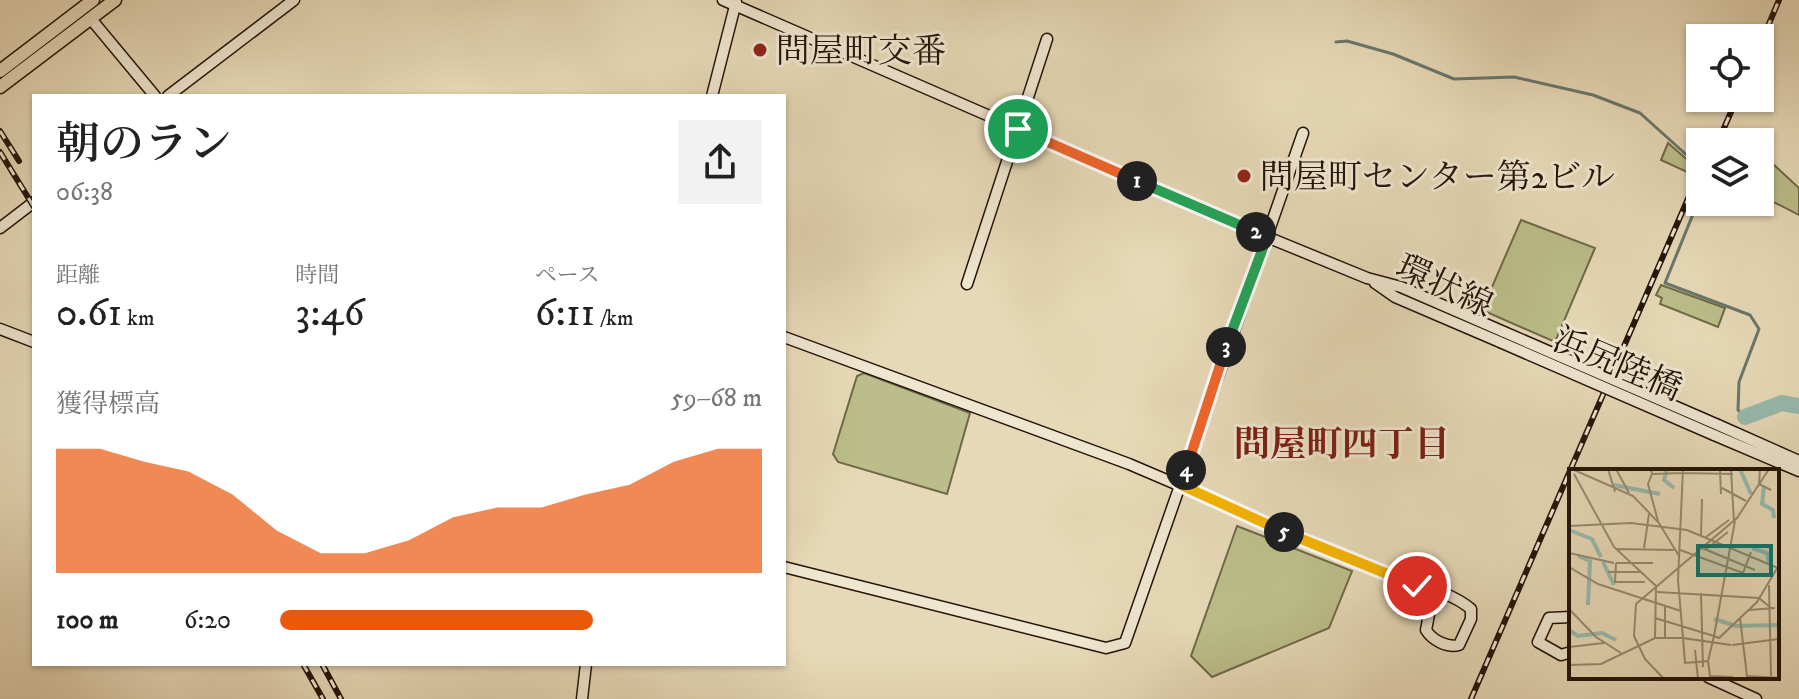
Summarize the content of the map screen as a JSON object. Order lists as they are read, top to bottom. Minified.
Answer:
{"streets":{"street":["環状線","浜尻陸橋"]},"crossings":[["環状線","浜尻陸橋"]],"districts":["問屋町四丁目"],"places":["問屋町交番","問屋町センター第2ビル"],"page":{"heading":["朝のラン","06:38"],"pins":["1","2","3","4","5"],"stats":[["距離","0.61 km"],["時間","3:46"],["ペース","6:11 /km"]],"chart":["獲得標高","59–68 m"],"list":[{"name":"100 m","note":"6:20"}]}}
